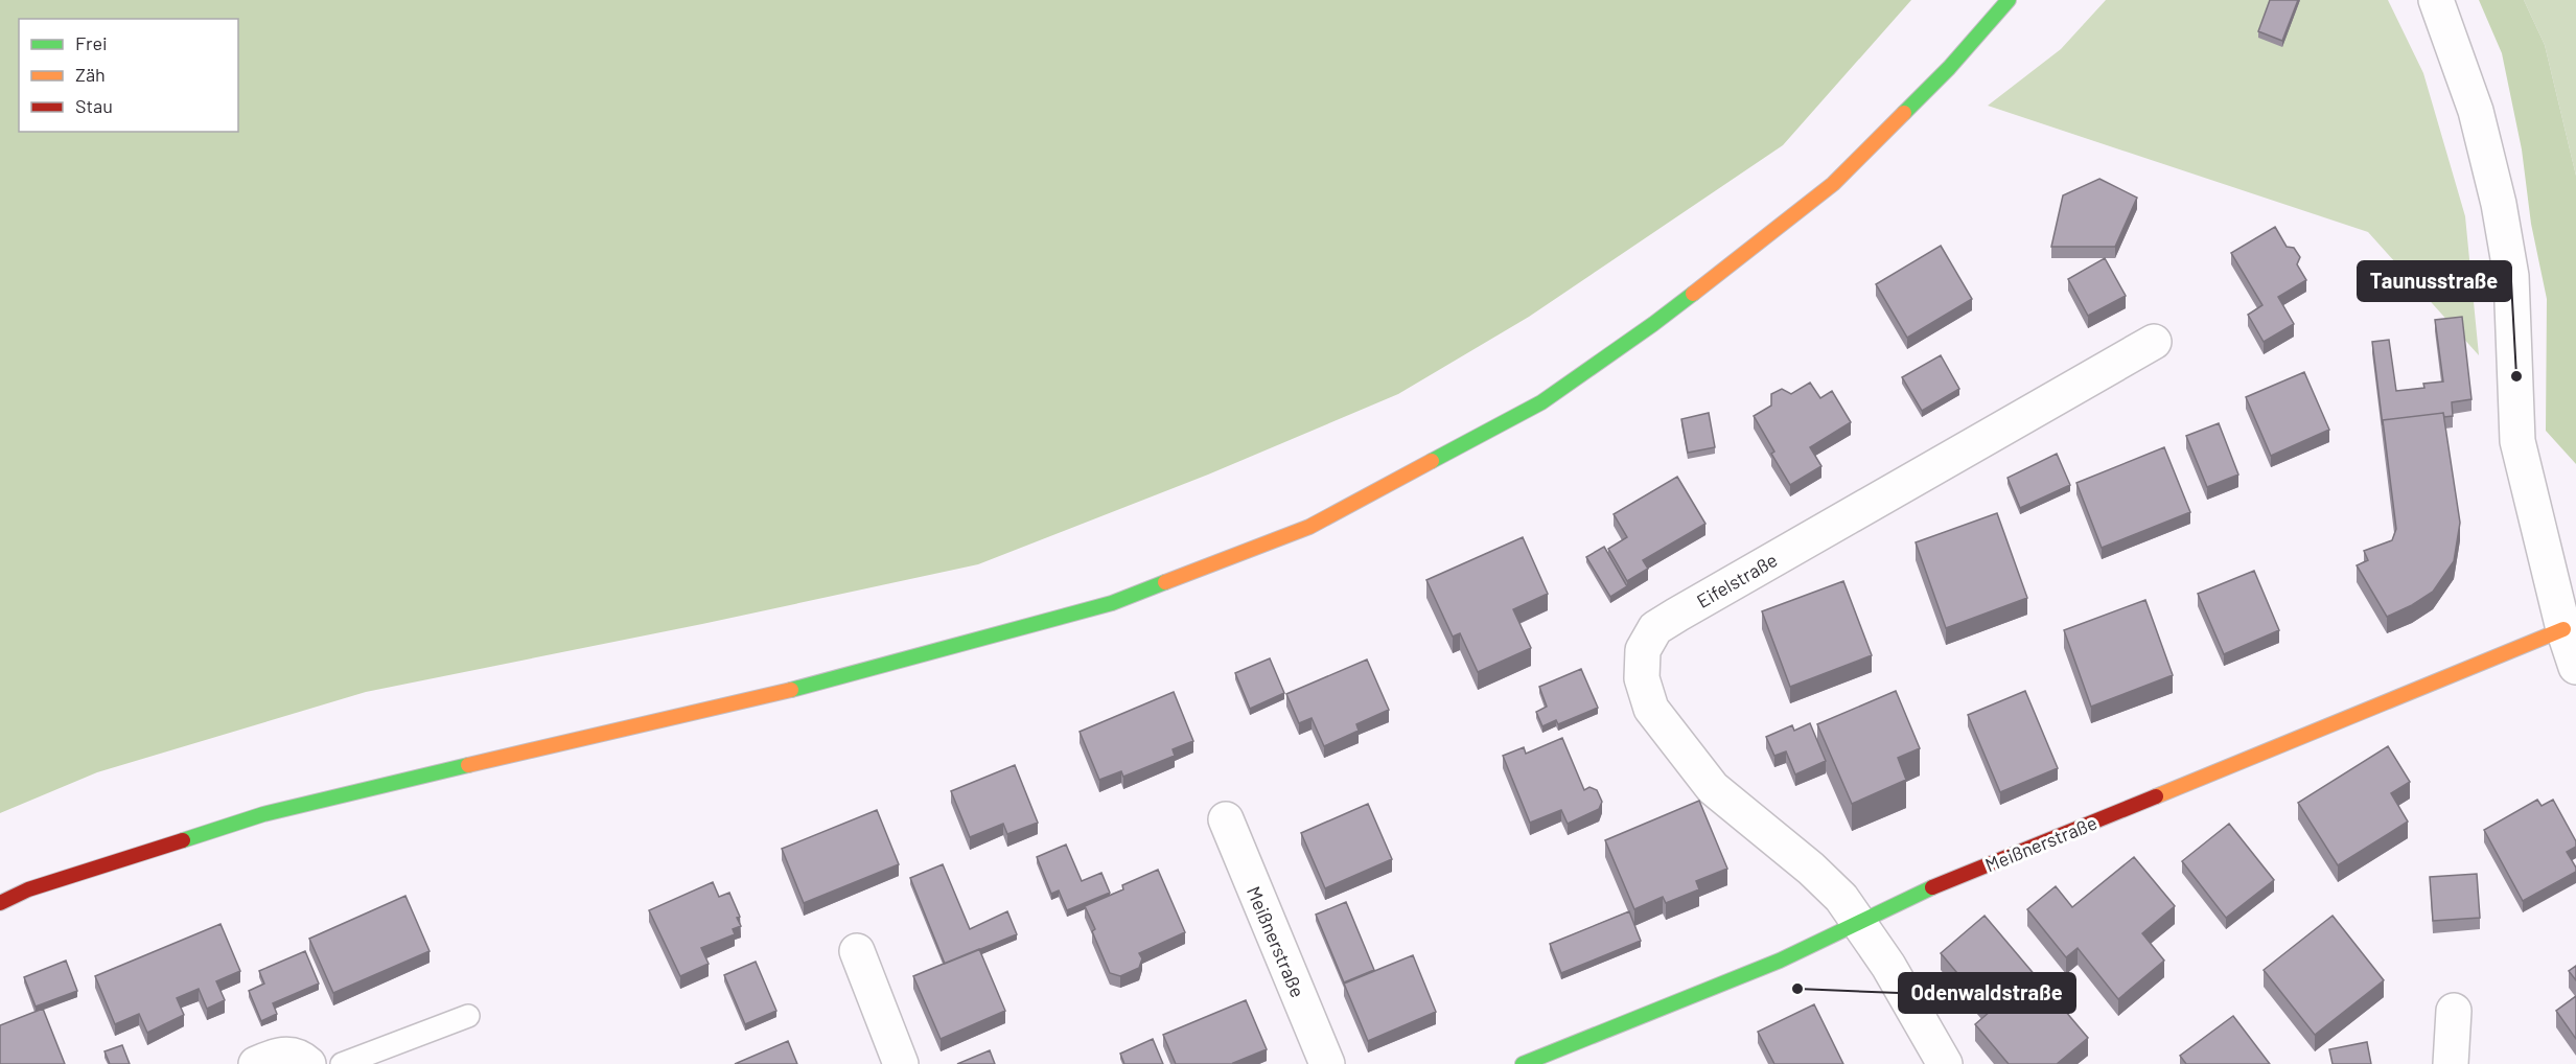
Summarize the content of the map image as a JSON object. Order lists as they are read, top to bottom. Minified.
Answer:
{"streets":{"main road":["Meißnerstraße"],"street":["Eifelstraße"]},"crossings":[["Eifelstraße","Meißnerstraße"]],"places":["Taunusstraße","Odenwaldstraße"],"legend":["Frei","Zäh","Stau"]}
